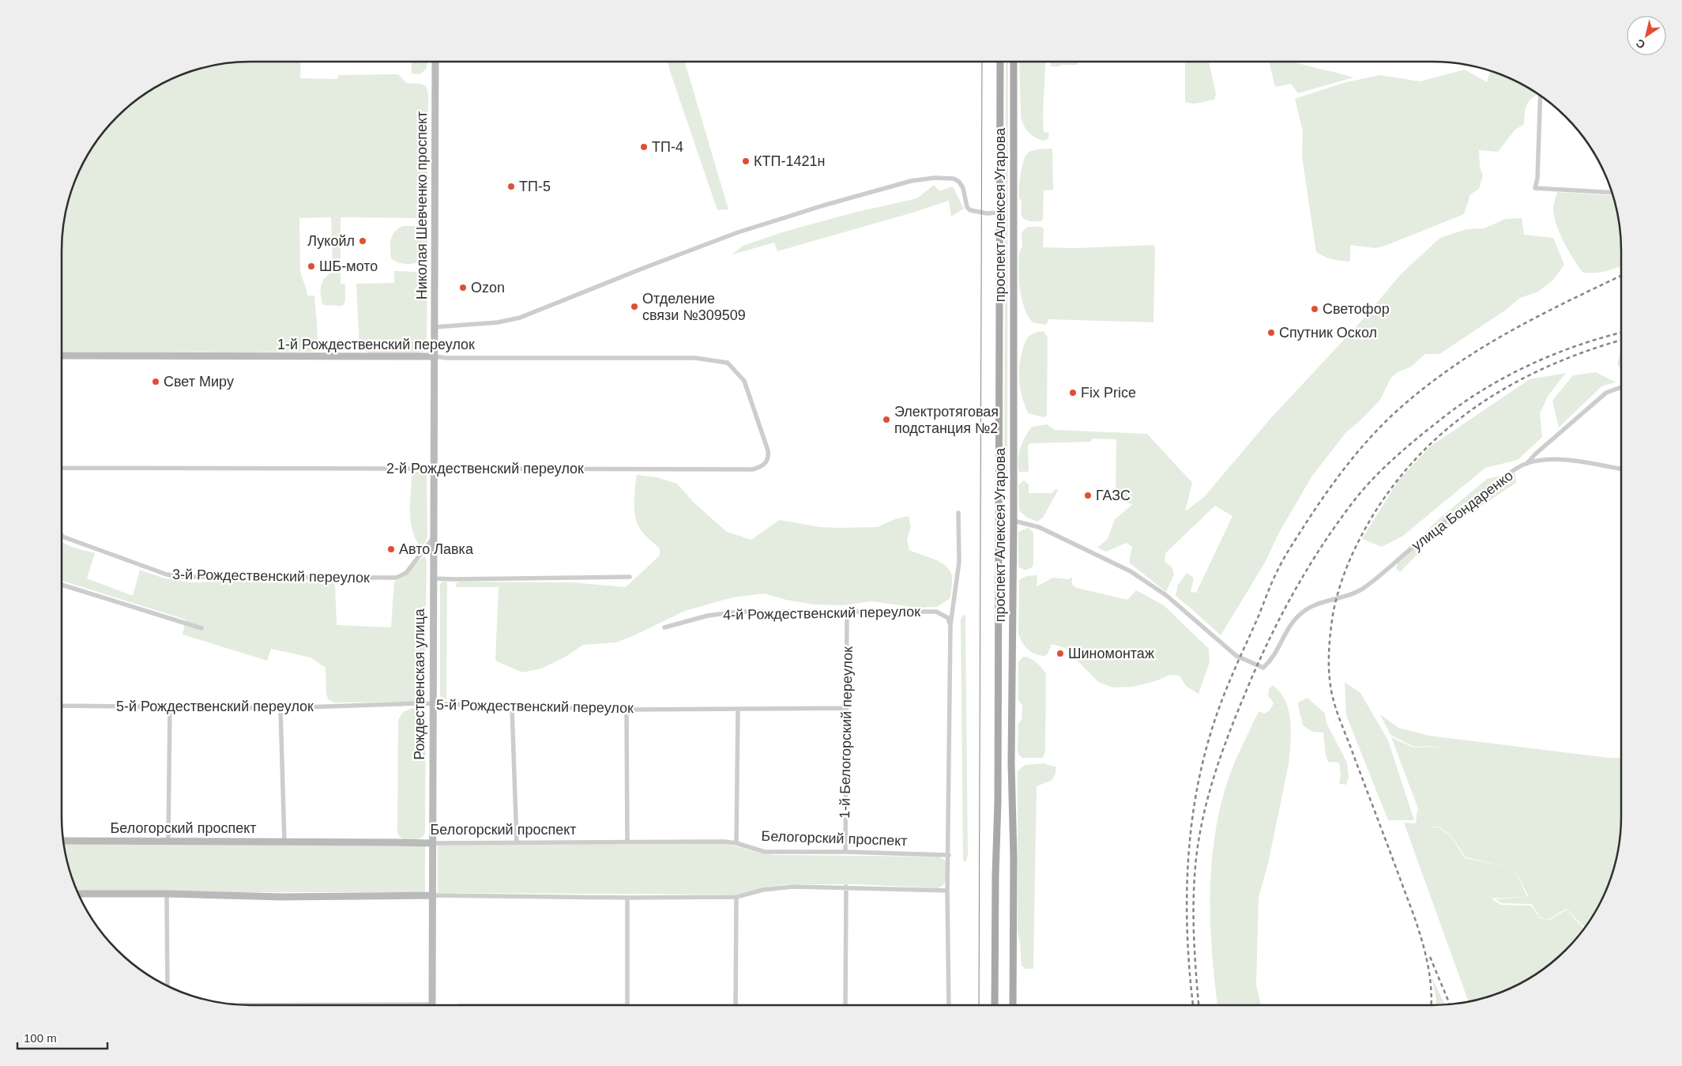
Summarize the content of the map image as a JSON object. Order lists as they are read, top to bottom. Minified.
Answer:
{"streets":{"main road":["проспект Алексея Угарова"],"street":["Николая Шевченко проспект","1-й Рождественский переулок","2-й Рождественский переулок","улица Бондаренко","3-й Рождественский переулок","4-й Рождественский переулок","Рождественская улица","5-й Рождественский переулок","1-й Белогорский переулок","Белогорский проспект"]},"crossings":[["Николая Шевченко проспект","1-й Рождественский переулок"],["Николая Шевченко проспект","Рождественская улица"],["проспект Алексея Угарова","улица Бондаренко"],["1-й Рождественский переулок","2-й Рождественский переулок"],["1-й Рождественский переулок","Рождественская улица"],["2-й Рождественский переулок","Рождественская улица"],["3-й Рождественский переулок","Рождественская улица"],["4-й Рождественский переулок","1-й Белогорский переулок"],["Рождественская улица","5-й Рождественский переулок"],["Рождественская улица","Белогорский проспект"],["5-й Рождественский переулок","1-й Белогорский переулок"],["1-й Белогорский переулок","Белогорский проспект"]],"places":["ТП-4","КТП-1421н","ТП-5","Лукойл","ШБ-мото","Ozon","Отделение связи №309509","Светофор","Спутник Оскол","Свет Миру","Fix Price","Электротяговая подстанция №2","ГАЗС","Авто Лавка","Шиномонтаж"],"scale_bar":"100 m","north":"bottom left"}
